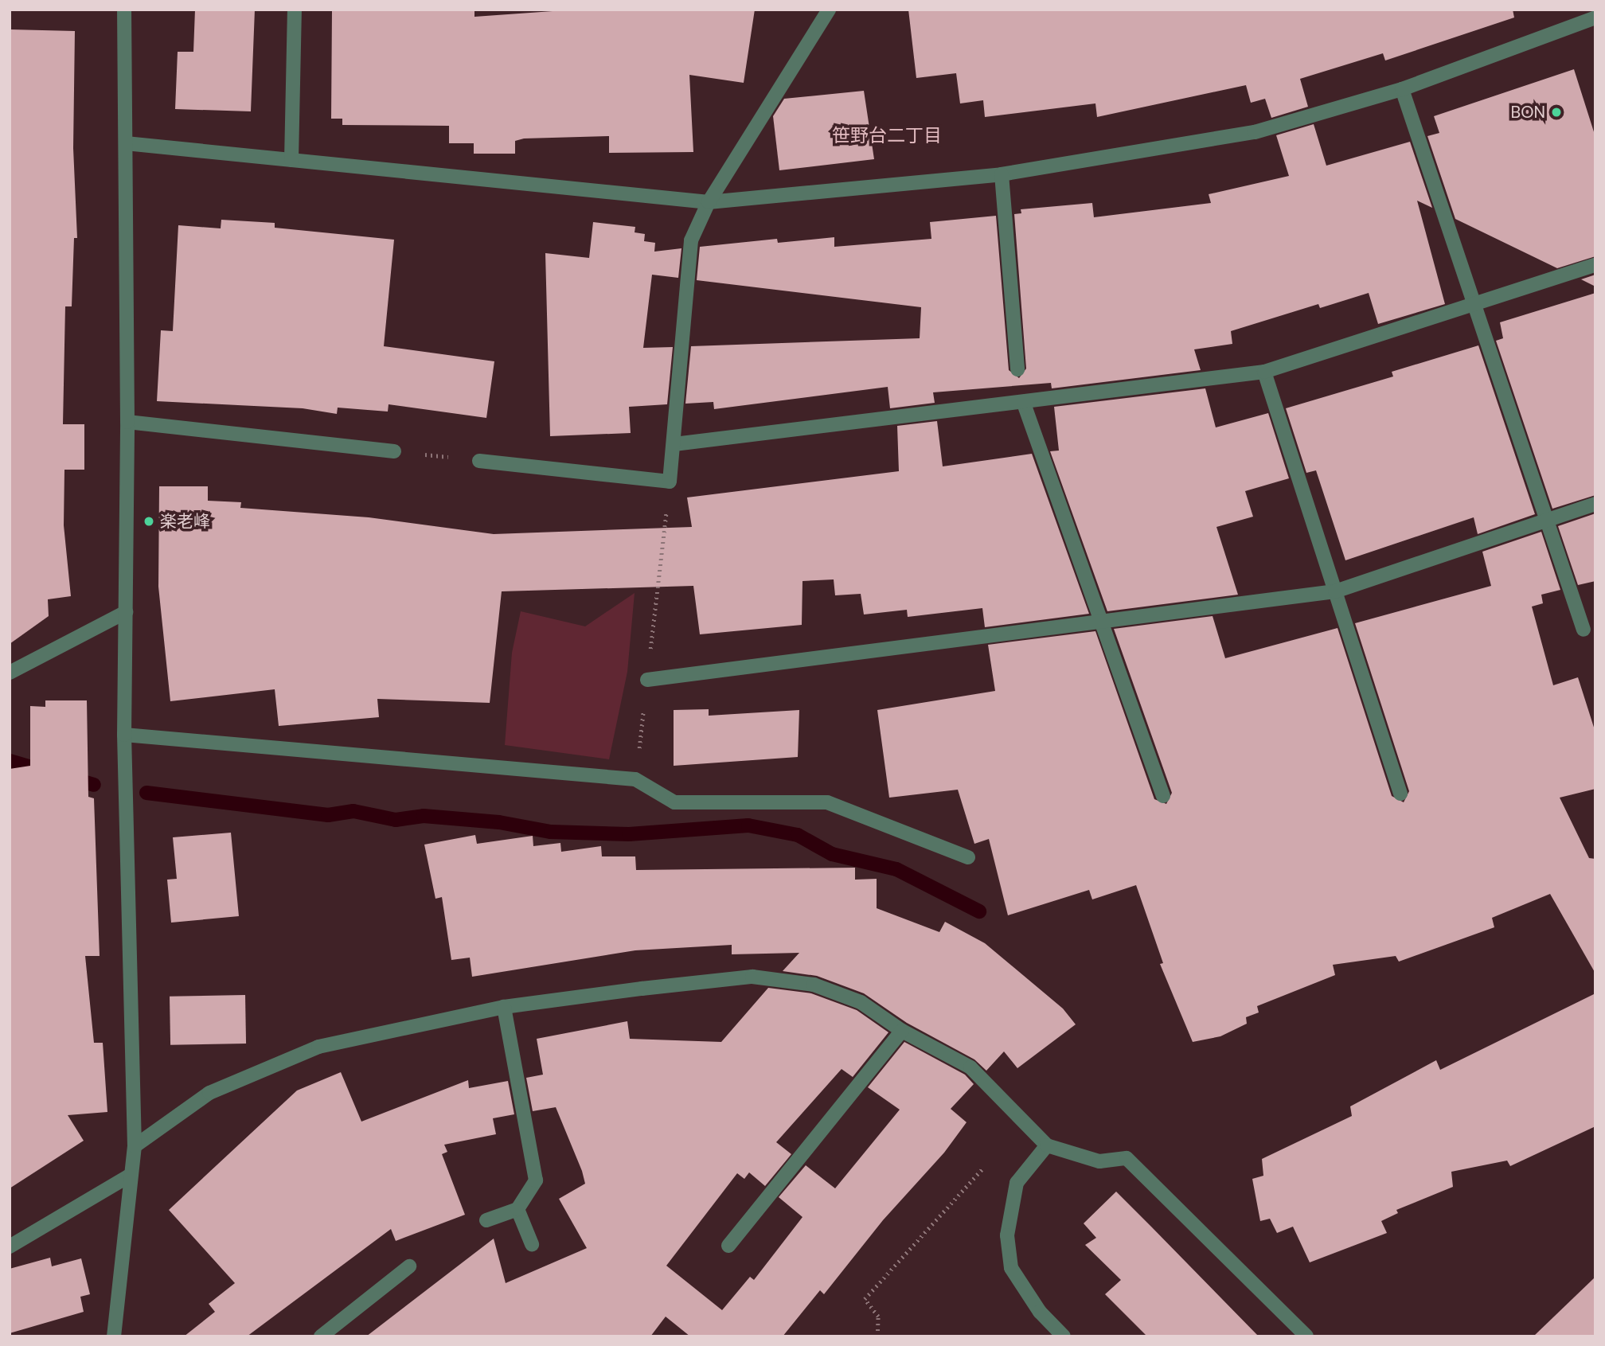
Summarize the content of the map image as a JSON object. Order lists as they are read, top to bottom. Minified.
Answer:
{"districts":["笹野台二丁目"],"places":["BON","楽老峰"]}
